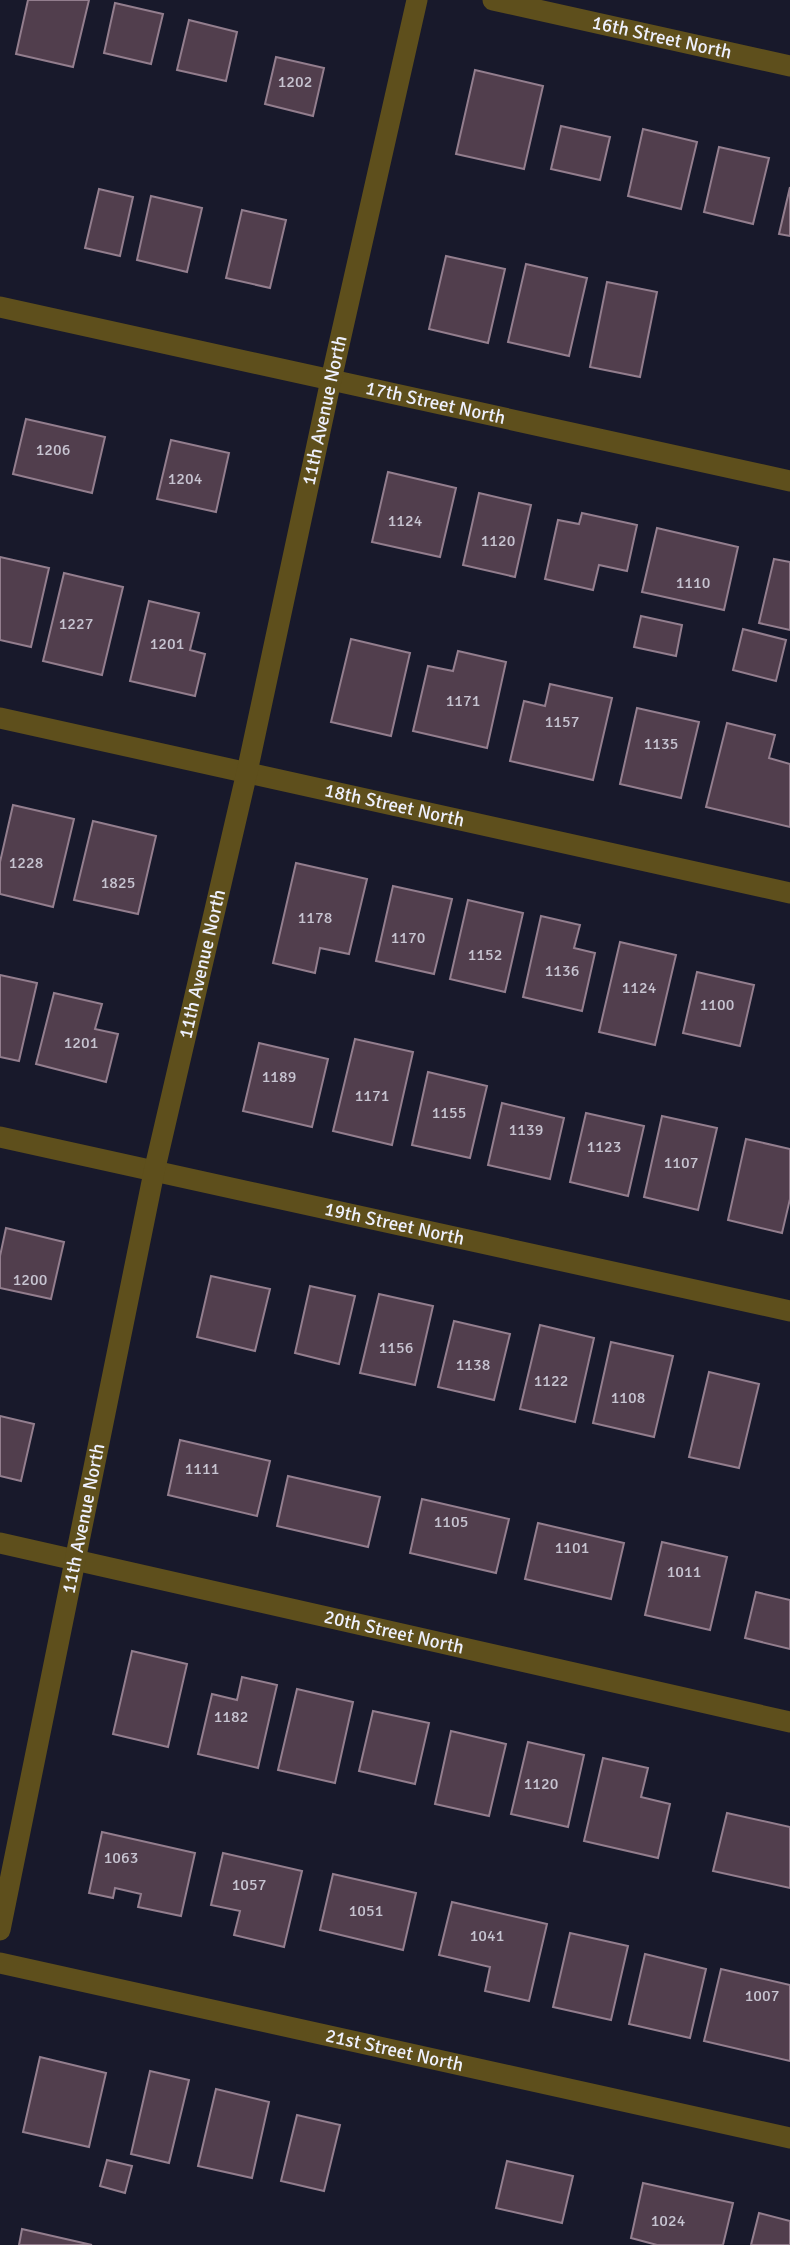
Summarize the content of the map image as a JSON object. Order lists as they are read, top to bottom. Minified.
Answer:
{"streets":{"street":["16th Street North","17th Street North","11th Avenue North","18th Street North","19th Street North","20th Street North","21st Street North"]},"crossings":[["17th Street North","11th Avenue North"],["11th Avenue North","18th Street North"],["11th Avenue North","19th Street North"],["11th Avenue North","20th Street North"]],"house_numbers":["1202","1206","1204","1124","1120","1110","1227","1201","1171","1157","1135","1228","1825","1178","1170","1152","1136","1124","1100","1201","1189","1171","1155","1139","1123","1107","1200","1156","1138","1122","1108","1111","1105","1101","1011","1182","1120","1063","1057","1051","1041","1007","1024"]}
